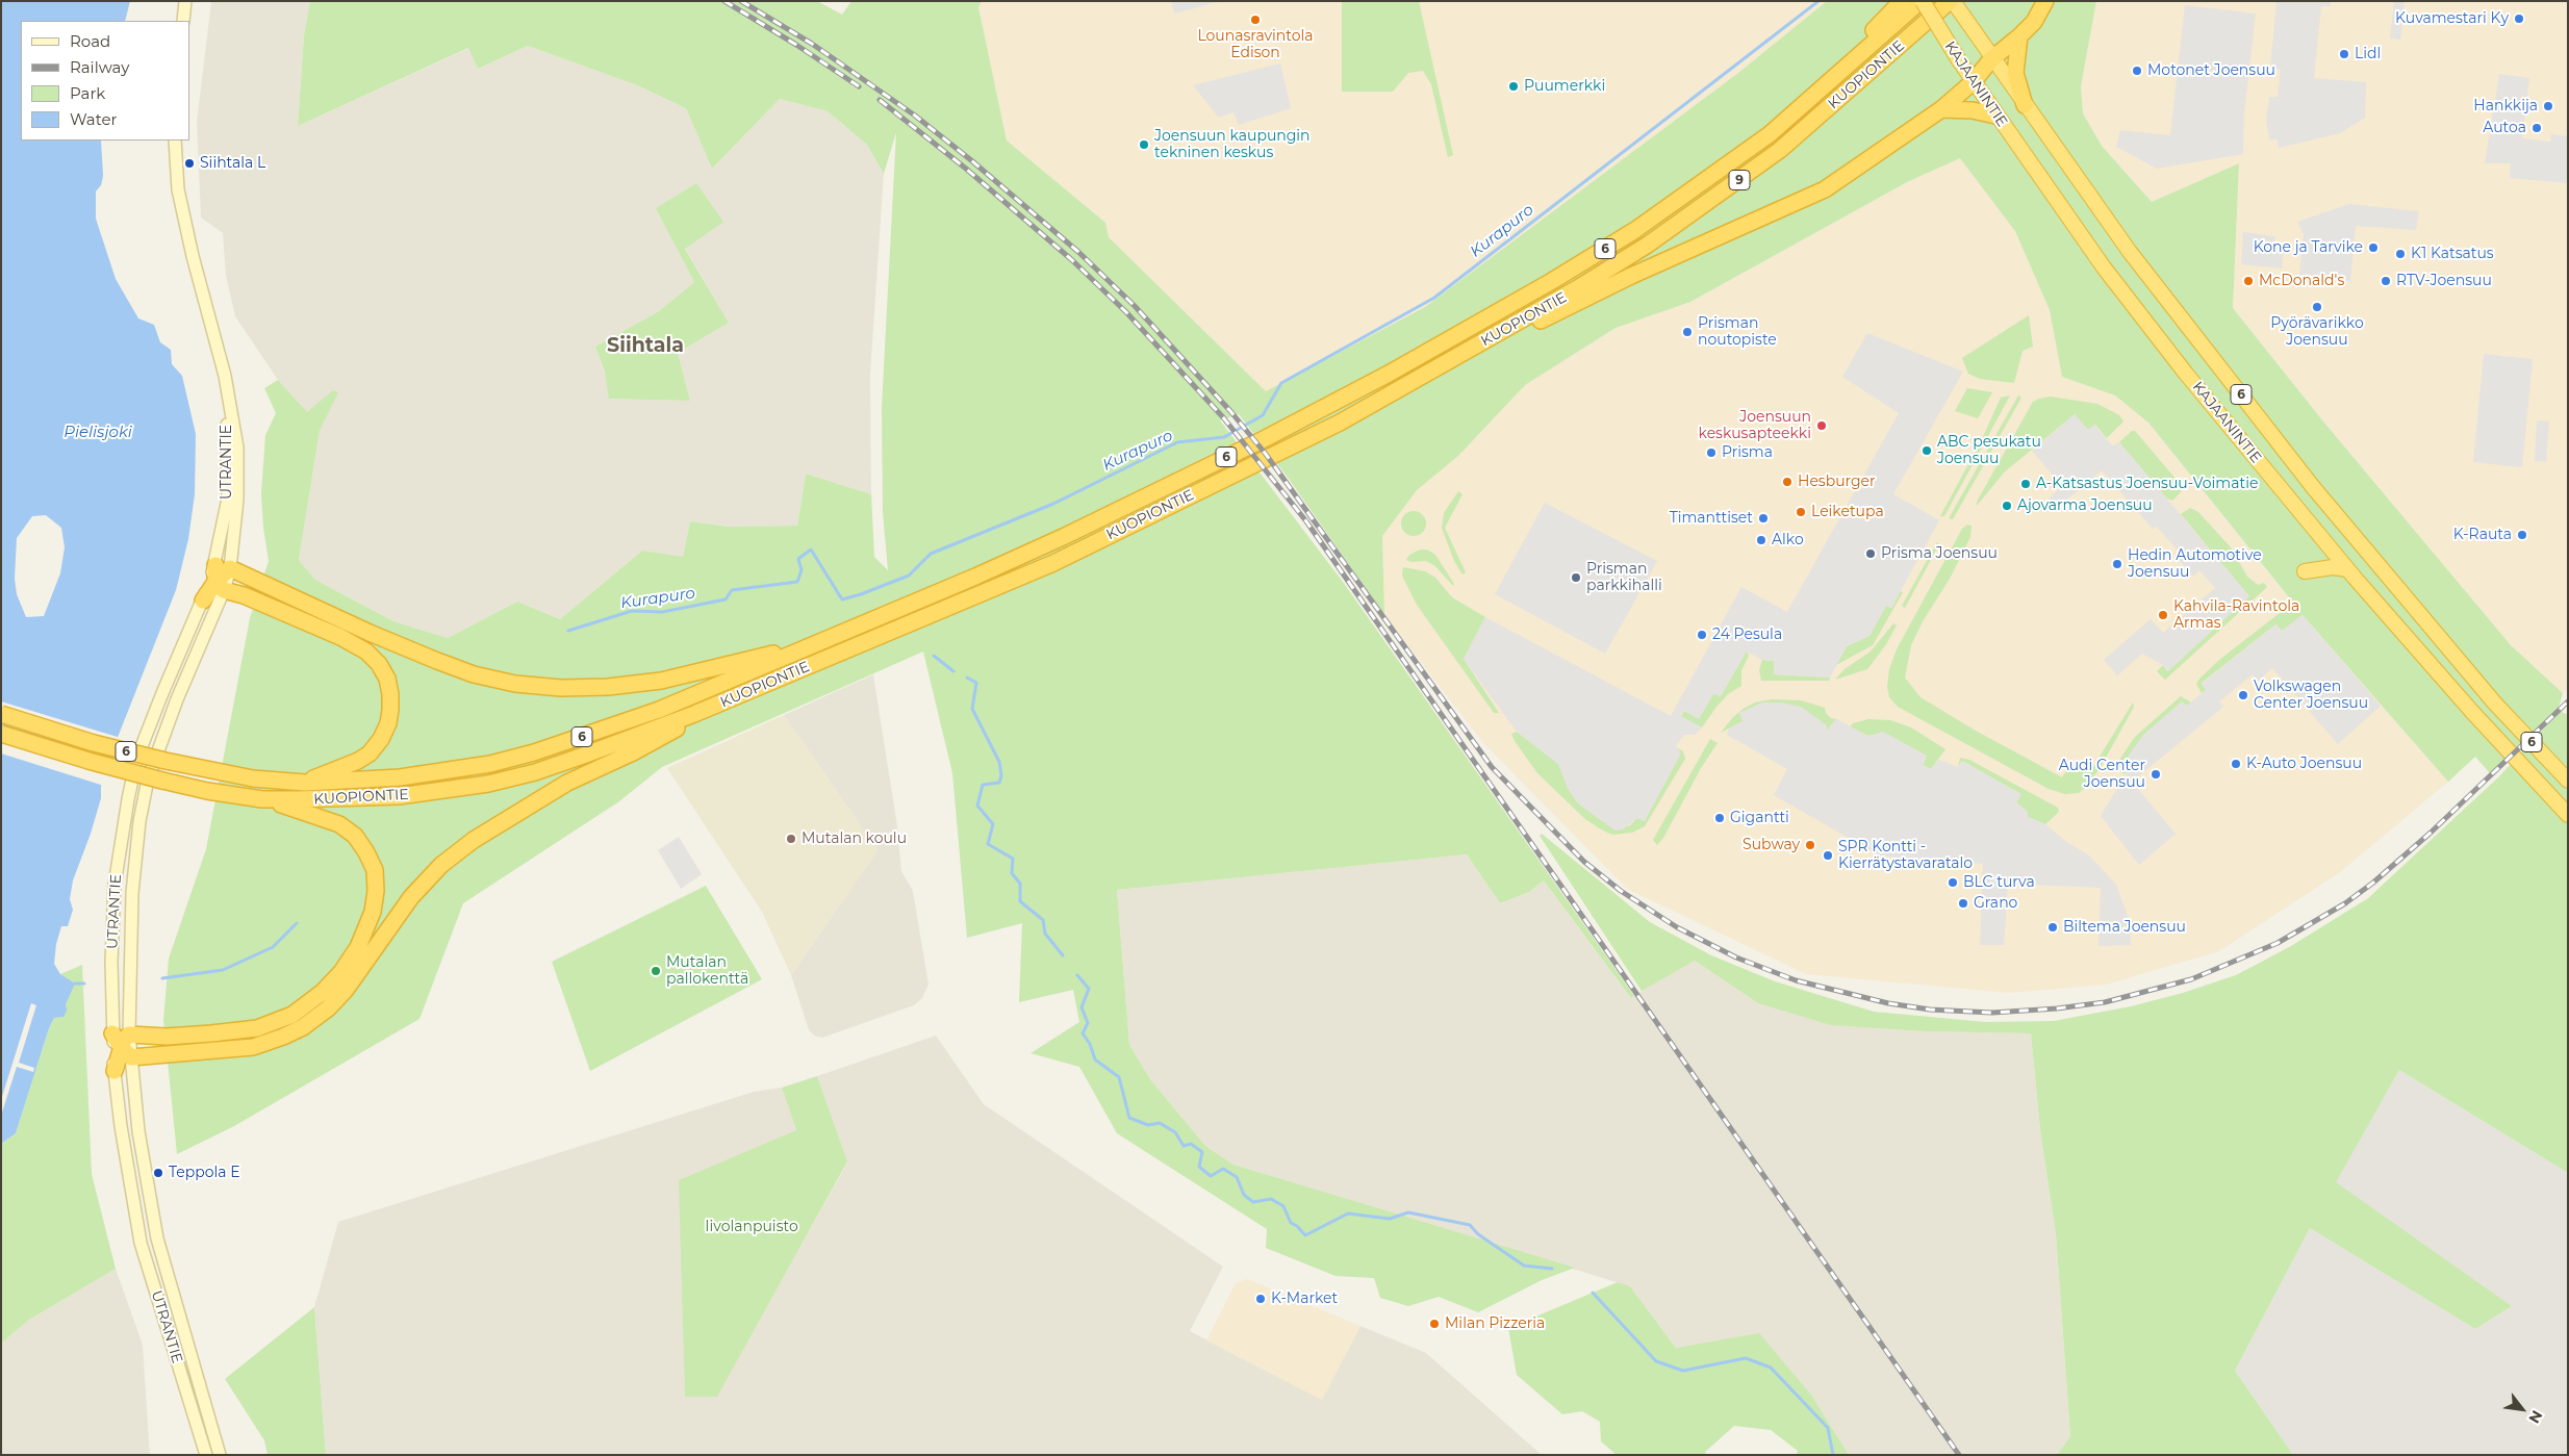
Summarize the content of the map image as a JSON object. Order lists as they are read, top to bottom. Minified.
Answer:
{"streets":{"highway":["KUOPIONTIE","KAJAANINTIE","9","6"],"main road":["UTRANTIE"]},"crossings":[["KUOPIONTIE","KAJAANINTIE"],["KUOPIONTIE","6"],["KAJAANINTIE","6"]],"districts":["Siihtala"],"water":["Kurapuro","Pielisjoki"],"parks":["Iivolanpuisto"],"places":["Kuvamestari Ky","Lounasravintola Edison","Lidl","Motonet Joensuu","Puumerkki","Hankkija","Autoa","Joensuun kaupungin tekninen keskus","Siihtala L","Kone ja Tarvike","K1 Katsatus","McDonald's","RTV-Joensuu","Pyörävarikko Joensuu","Prisman noutopiste","Joensuun keskusapteekki","ABC pesukatu Joensuu","Prisma","Hesburger","A-Katsastus Joensuu-Voimatie","Ajovarma Joensuu","Leiketupa","Timanttiset","K-Rauta","Alko","Prisma Joensuu","Hedin Automotive Joensuu","Prisman parkkihalli","Kahvila-Ravintola Armas","24 Pesula","Volkswagen Center Joensuu","K-Auto Joensuu","Audi Center Joensuu","Gigantti","Mutalan koulu","Subway","SPR Kontti - Kierrätystavaratalo","BLC turva","Grano","Biltema Joensuu","Mutalan pallokenttä","Teppola E","K-Market","Milan Pizzeria"],"legend":["Road","Railway","Park","Water"],"north":"bottom right"}
